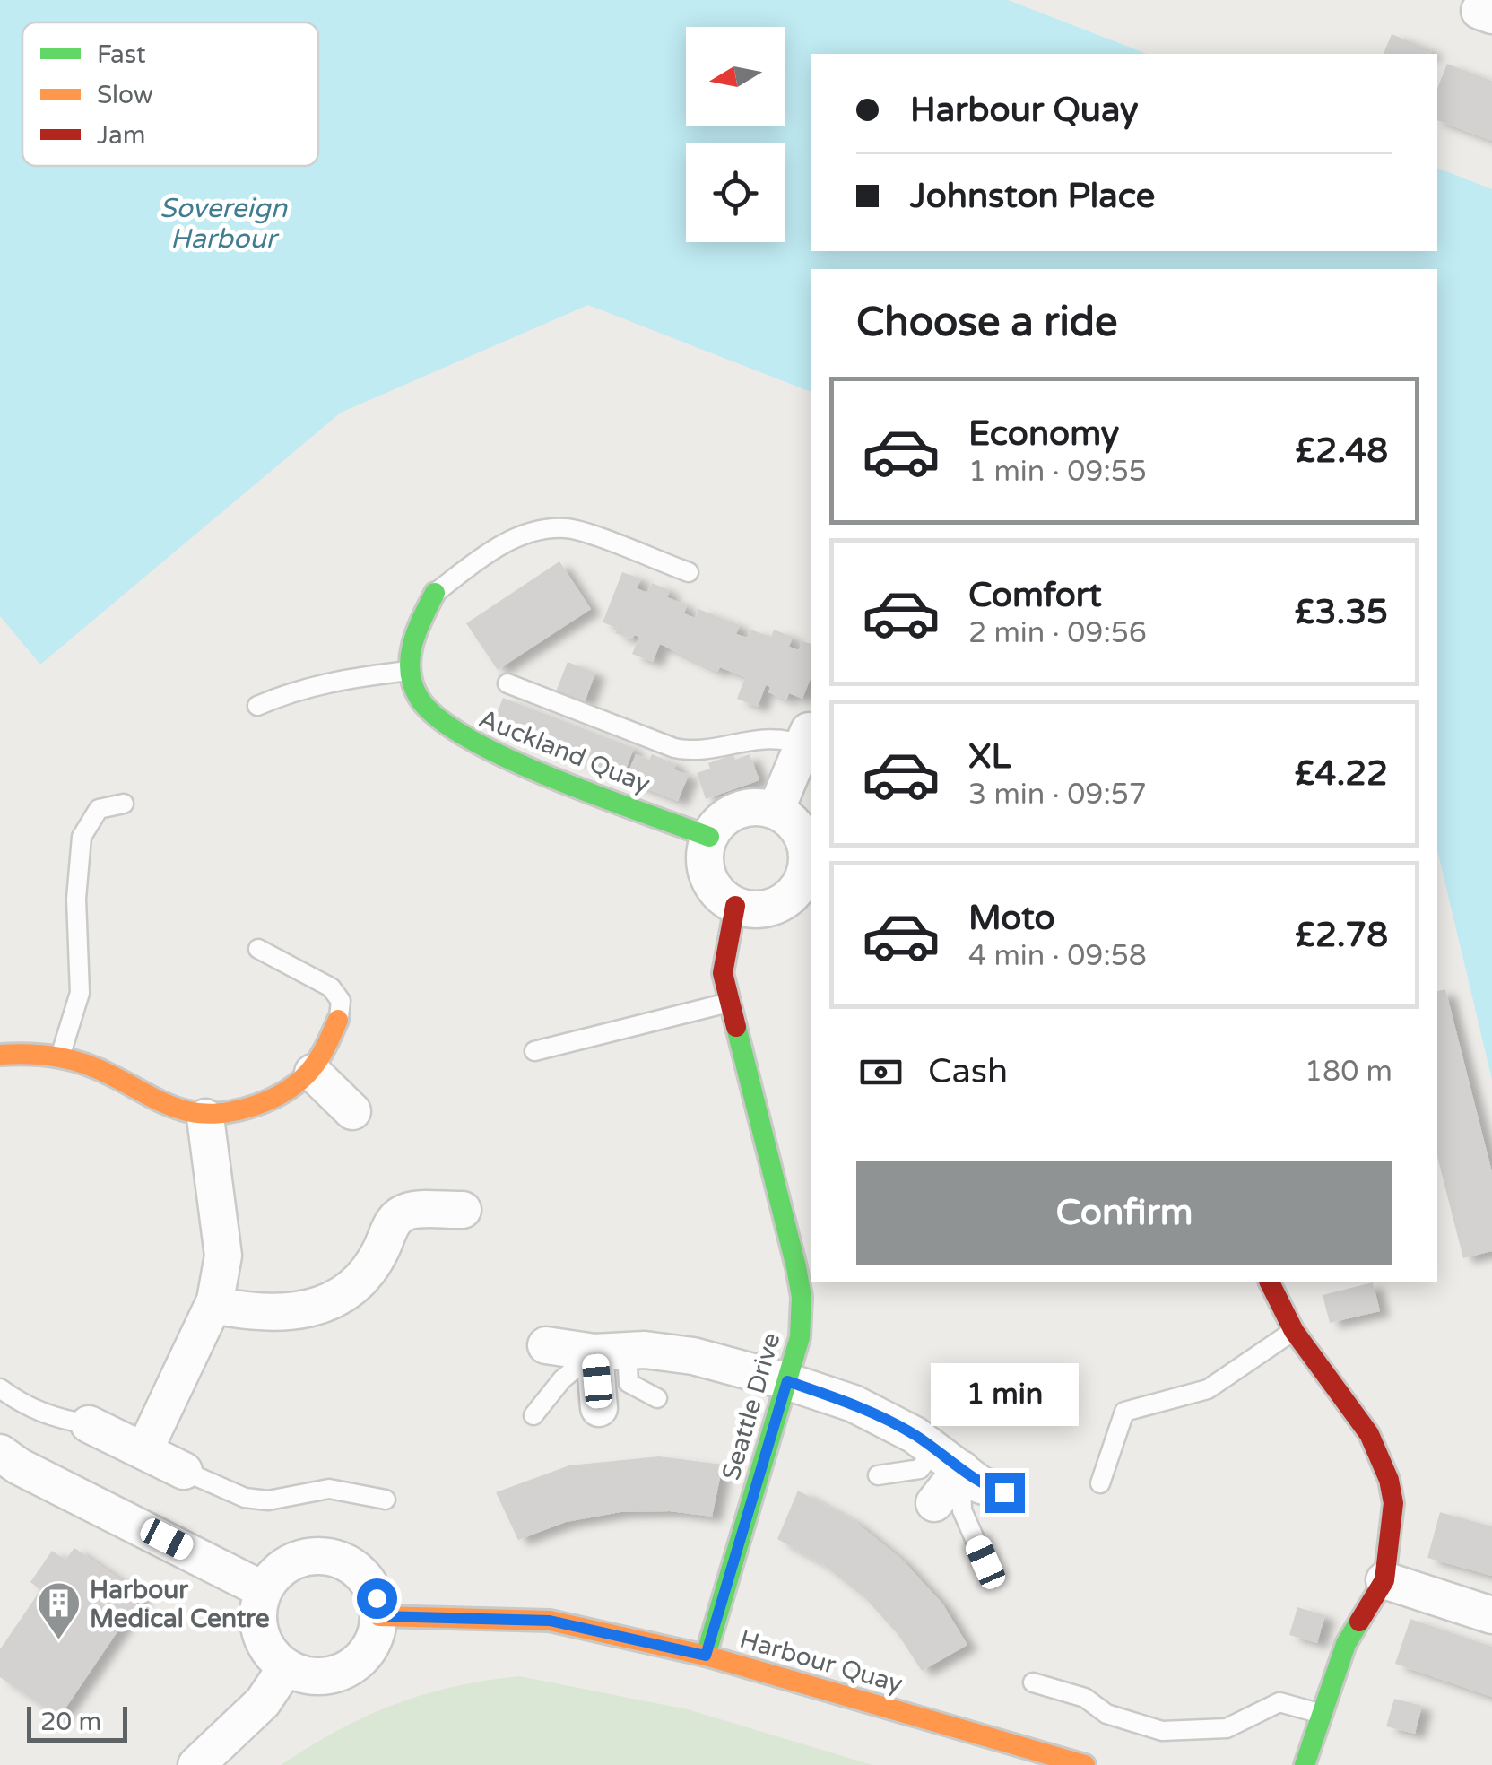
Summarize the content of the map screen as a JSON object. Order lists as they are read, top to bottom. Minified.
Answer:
{"streets":{"street":["Auckland Quay","Seattle Drive","Harbour Quay"]},"crossings":[["Auckland Quay","Seattle Drive"],["Seattle Drive","Harbour Quay"]],"water":["Sovereign Harbour"],"places":{"building":["Harbour Medical Centre"]},"legend":["Fast","Slow","Jam"],"scale_bar":"20 m","north":"left","page":{"banner":["Harbour Quay","Johnston Place"],"heading":"Choose a ride","list":[{"name":"Economy","note":"1 min · 09:55","value":"£2.48"},{"name":"Comfort","note":"2 min · 09:56","value":"£3.35"},{"name":"XL","note":"3 min · 09:57","value":"£4.22"},{"name":"Moto","note":"4 min · 09:58","value":"£2.78"}],"pay":["Cash","180 m"],"buttons":"Confirm","bubble":"1 min","scale":"20 m"}}
